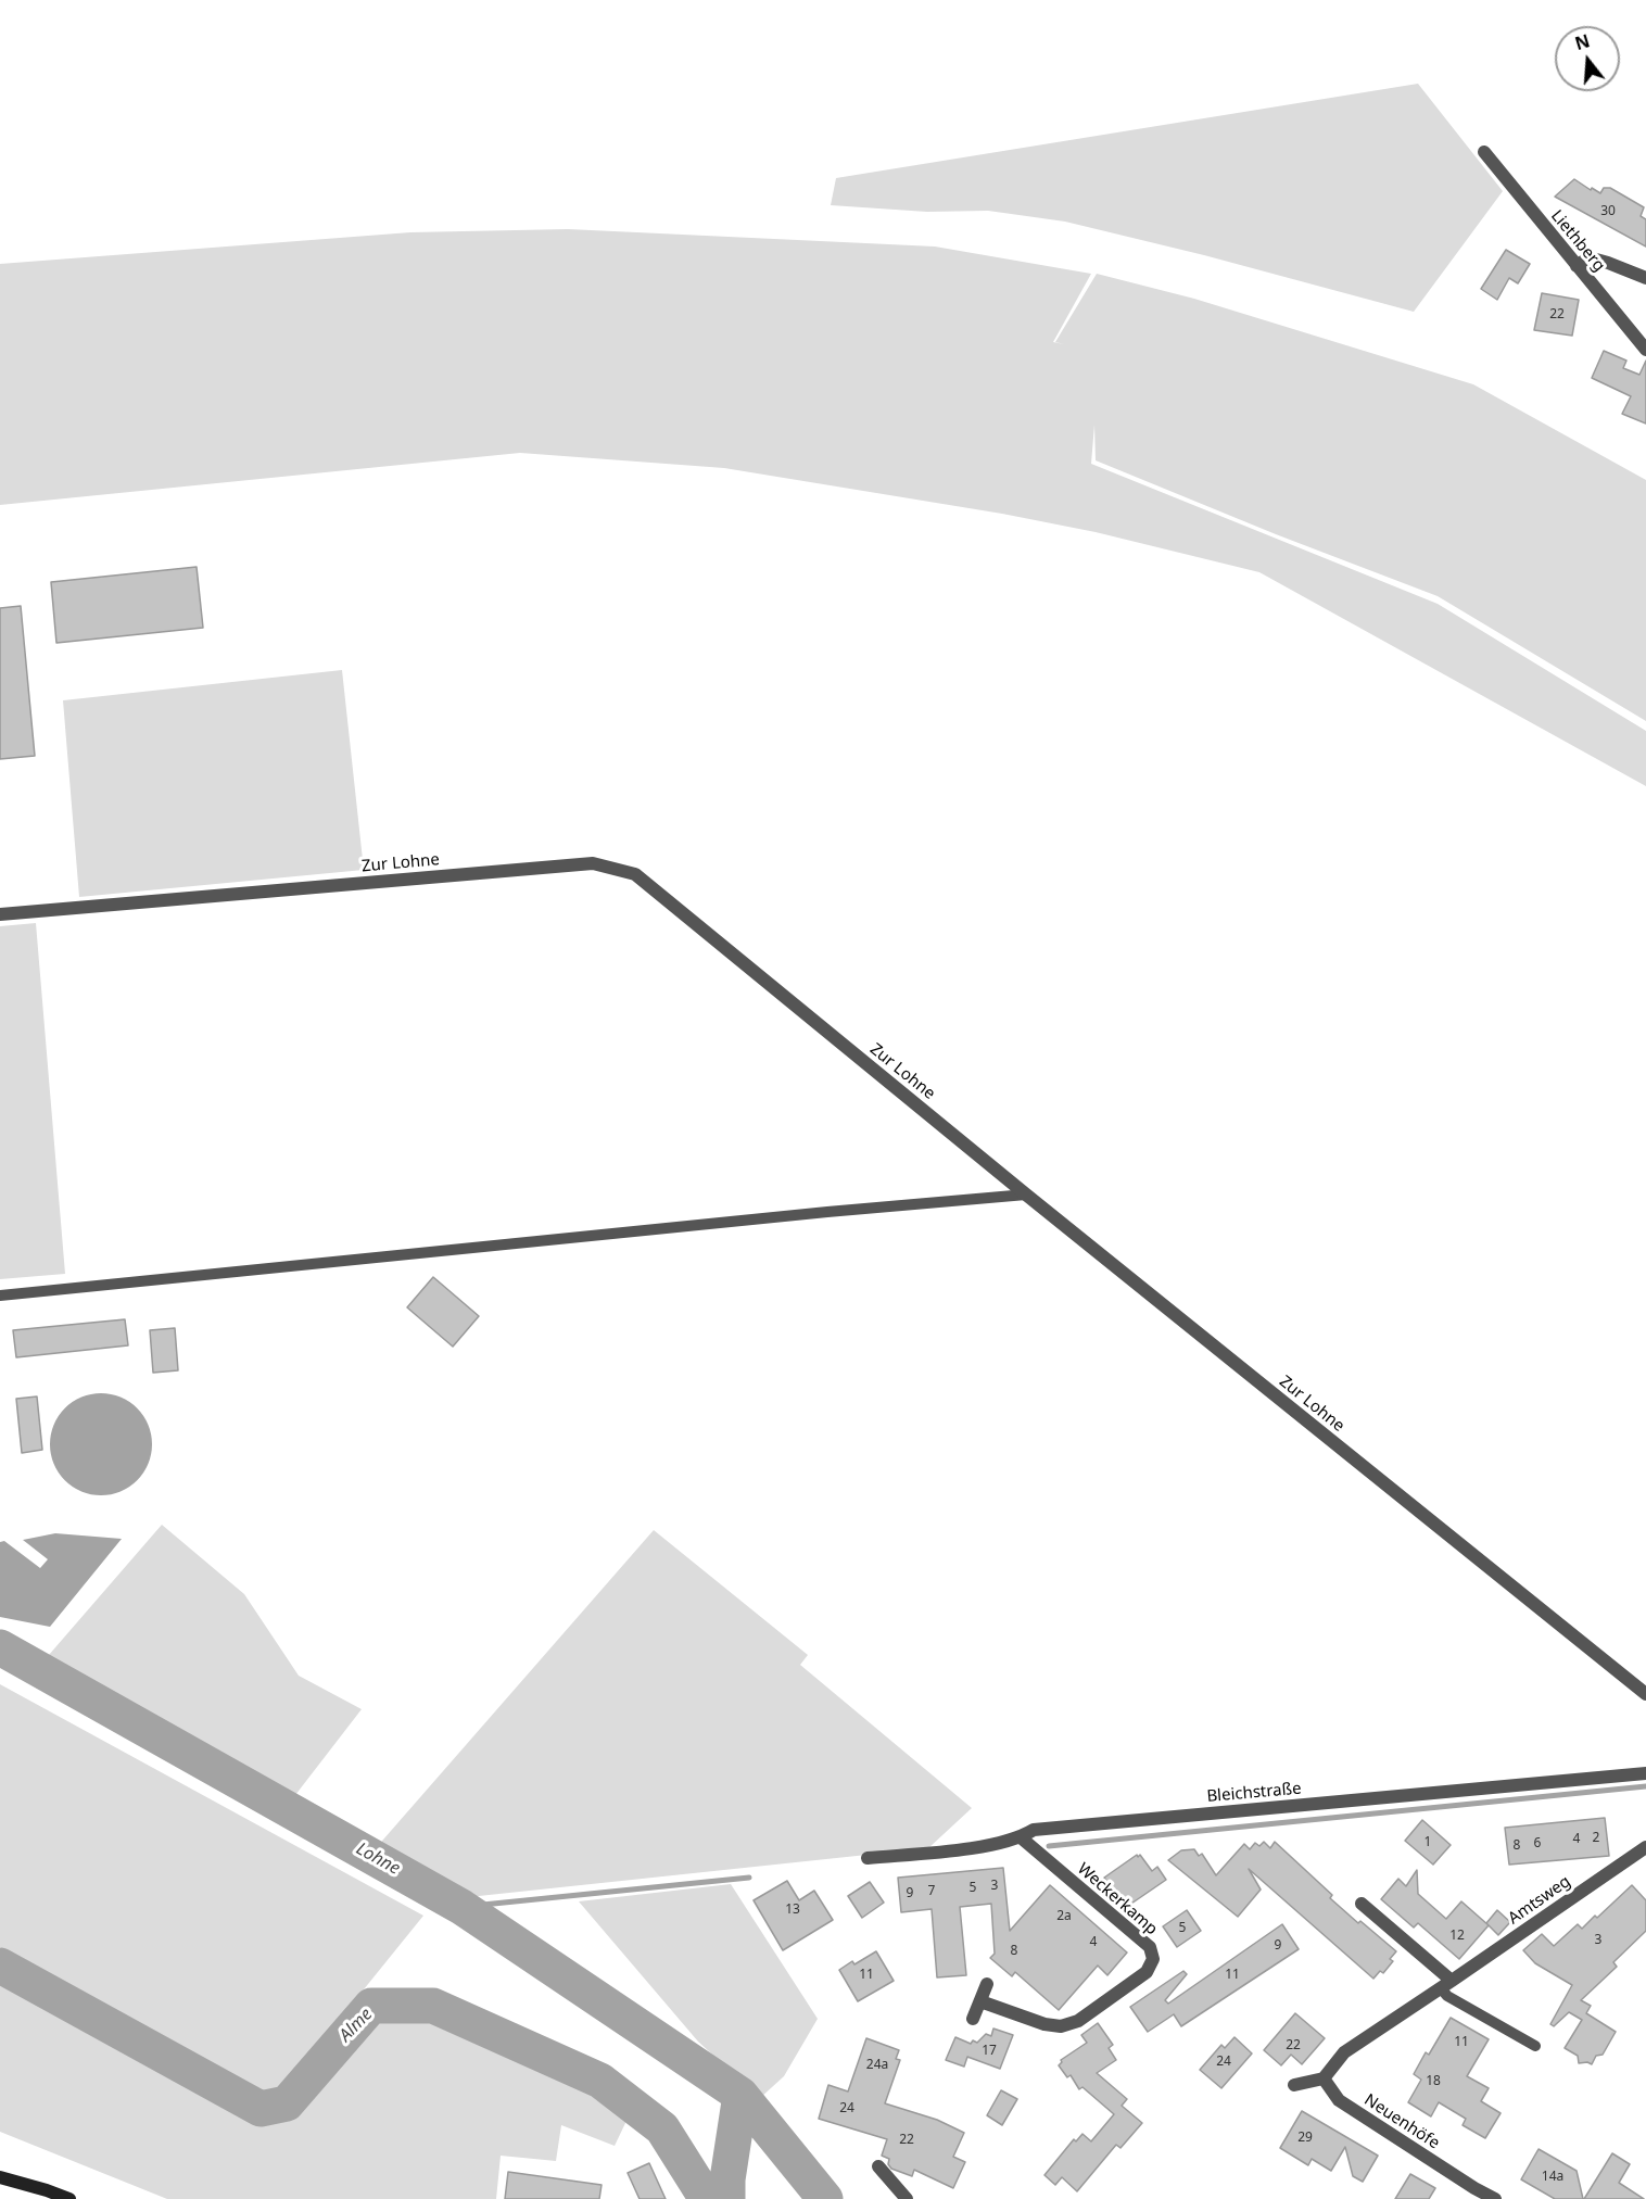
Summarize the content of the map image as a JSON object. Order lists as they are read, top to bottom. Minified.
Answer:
{"streets":{"street":["Liethberg","Zur Lohne","Bleichstraße","Weckerkamp","Amtsweg","Neuenhöfe"]},"crossings":[["Bleichstraße","Weckerkamp"],["Amtsweg","Neuenhöfe"]],"water":["Lohne","Alme"],"house_numbers":["30","22","2","4","1","6","8","3","5","7","9","13","2a","5","12","3","4","9","8","11","11","11","22","17","24","24a","18","24","29","22","14a"],"north":"top"}
